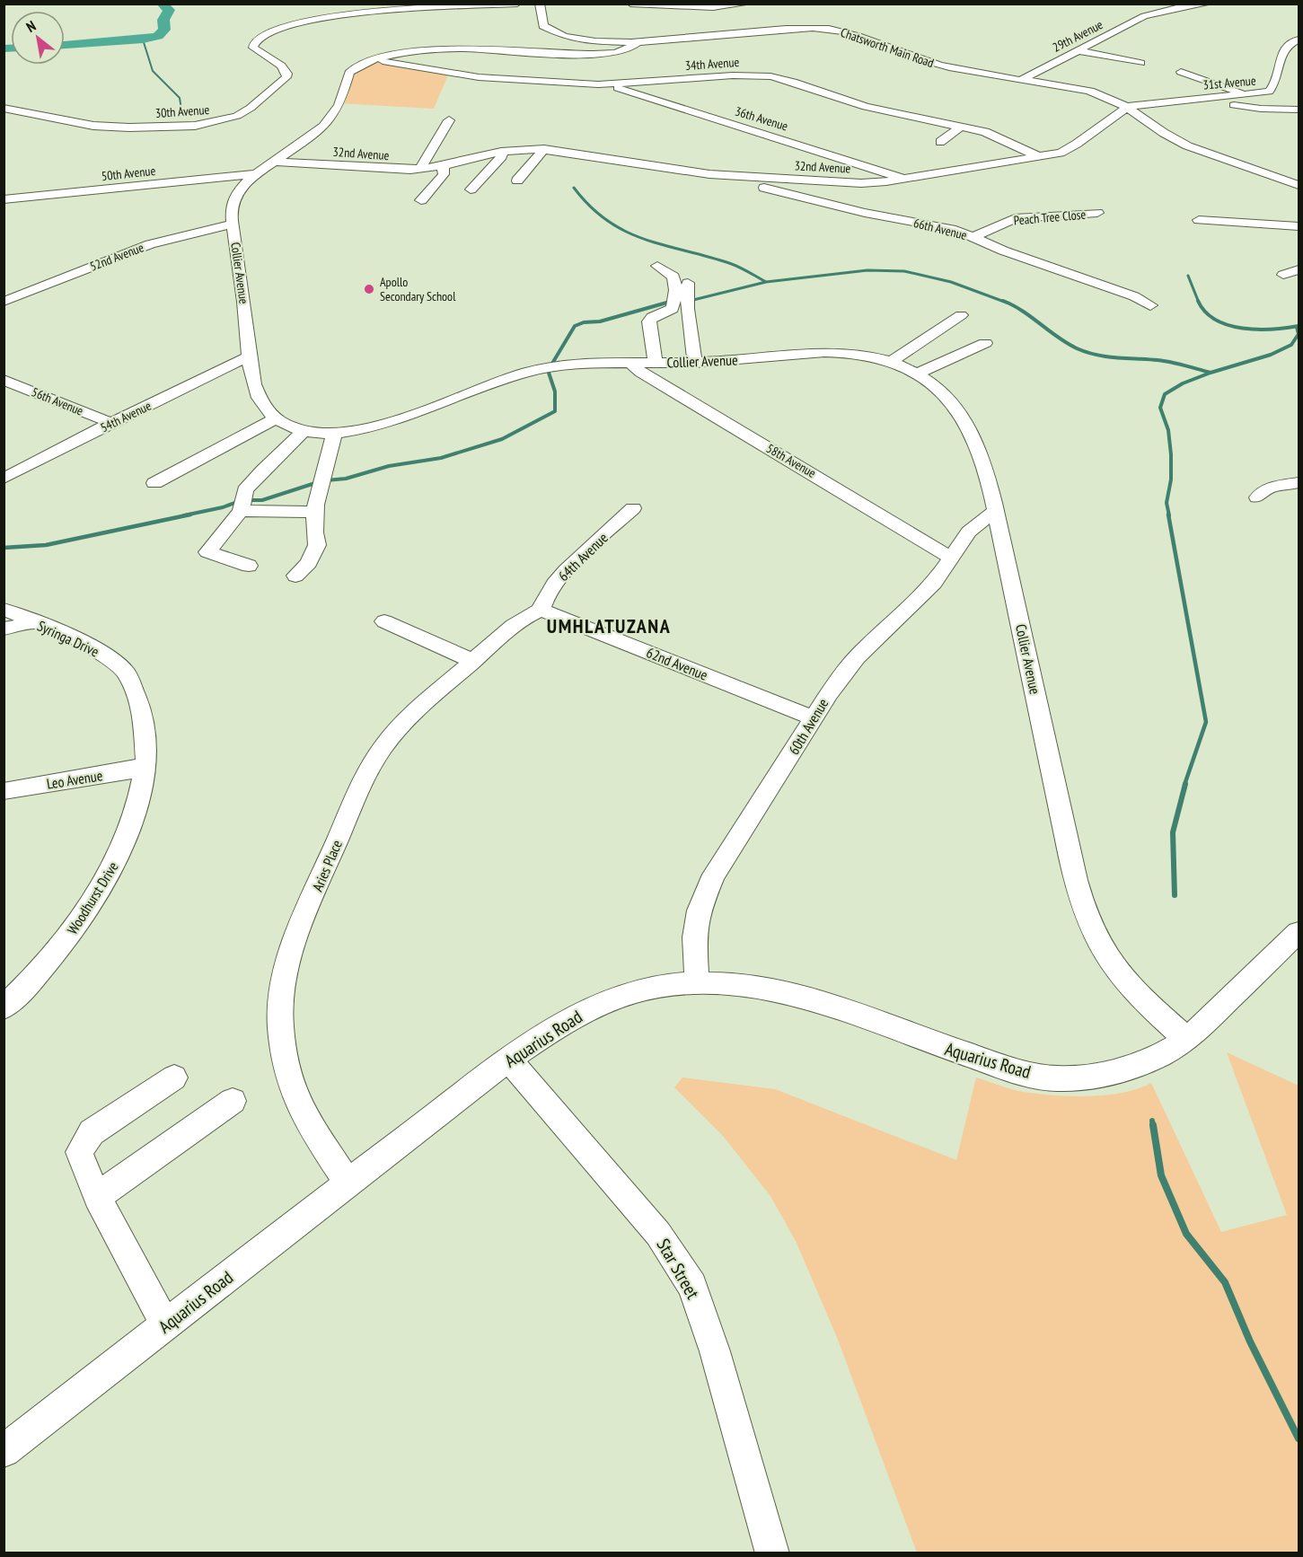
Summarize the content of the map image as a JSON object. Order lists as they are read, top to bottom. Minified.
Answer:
{"streets":{"street":["29th Avenue","Chatsworth Main Road","34th Avenue","31st Avenue","30th Avenue","36th Avenue","32nd Avenue","50th Avenue","Peach Tree Close","66th Avenue","52nd Avenue","Collier Avenue","56th Avenue","54th Avenue","58th Avenue","64th Avenue","Syringa Drive","62nd Avenue","60th Avenue","Leo Avenue","Aries Place","Woodhurst Drive","Aquarius Road","Star Street"]},"crossings":[["29th Avenue","Chatsworth Main Road"],["Chatsworth Main Road","31st Avenue"],["Chatsworth Main Road","32nd Avenue"],["Chatsworth Main Road","Collier Avenue"],["34th Avenue","36th Avenue"],["34th Avenue","32nd Avenue"],["34th Avenue","Collier Avenue"],["31st Avenue","32nd Avenue"],["36th Avenue","32nd Avenue"],["32nd Avenue","66th Avenue"],["32nd Avenue","Collier Avenue"],["50th Avenue","Collier Avenue"],["Peach Tree Close","66th Avenue"],["52nd Avenue","Collier Avenue"],["Collier Avenue","54th Avenue"],["Collier Avenue","58th Avenue"],["Collier Avenue","60th Avenue"],["Collier Avenue","Aquarius Road"],["56th Avenue","54th Avenue"],["58th Avenue","60th Avenue"],["64th Avenue","62nd Avenue"],["64th Avenue","Aries Place"],["Syringa Drive","Leo Avenue"],["Syringa Drive","Woodhurst Drive"],["62nd Avenue","60th Avenue"],["62nd Avenue","Aries Place"],["60th Avenue","Aquarius Road"],["Leo Avenue","Woodhurst Drive"],["Aries Place","Aquarius Road"],["Aquarius Road","Star Street"]],"districts":["UMHLATUZANA"],"places":["Apollo Secondary School"],"north":"top left"}
